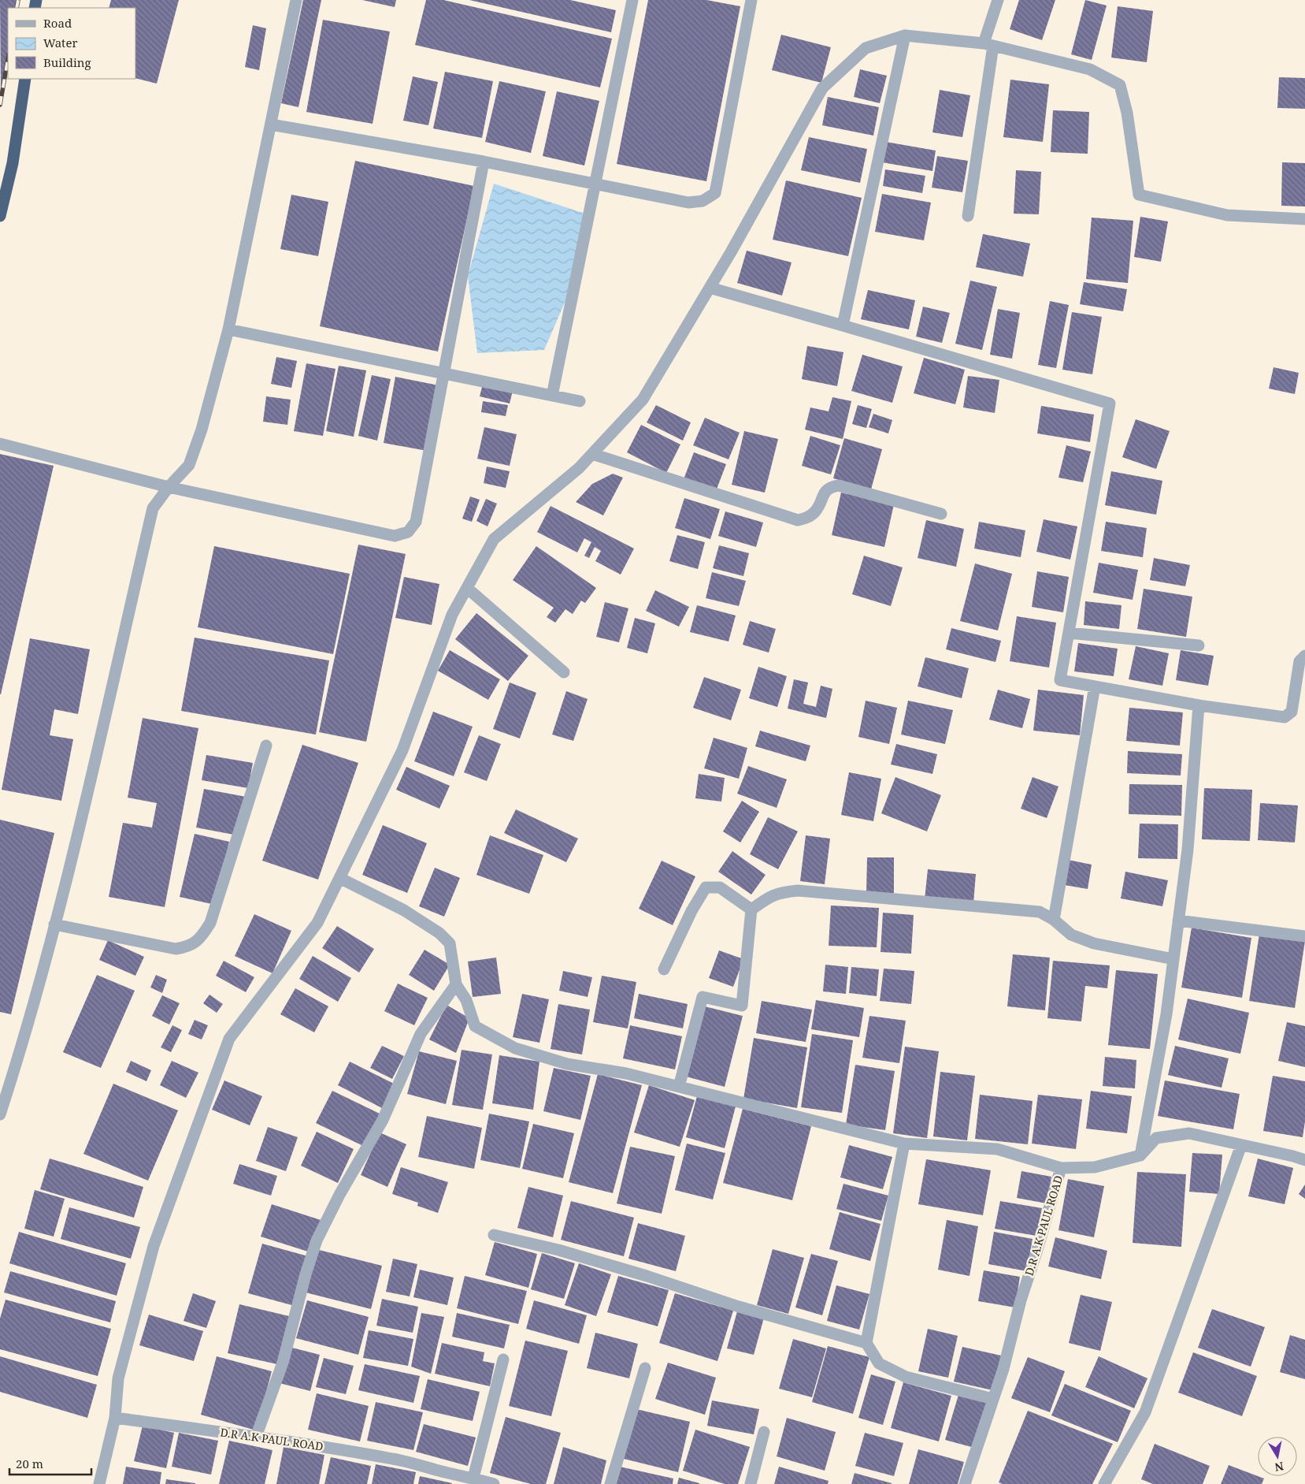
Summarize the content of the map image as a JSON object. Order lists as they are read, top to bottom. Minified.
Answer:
{"streets":{"street":["D.R A.K PAUL ROAD"]},"legend":["Road","Water","Building"],"scale_bar":"20 m","north":"bottom"}
